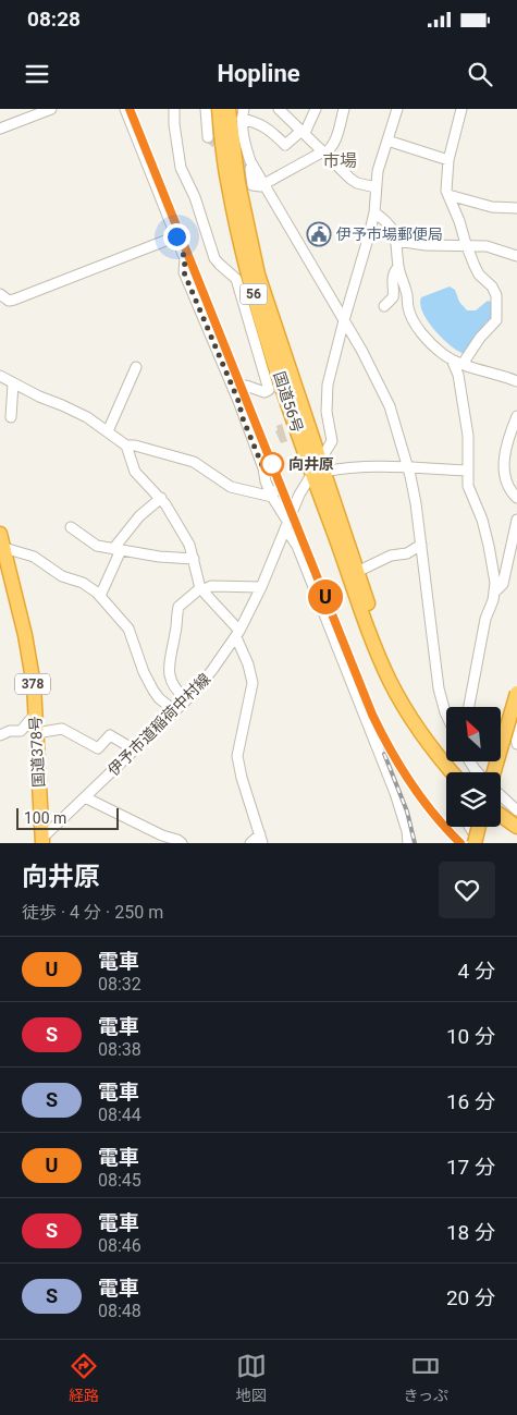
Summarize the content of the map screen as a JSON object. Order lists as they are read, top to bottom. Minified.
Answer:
{"streets":{"highway":["56","国道56号","378","国道378号"],"street":["伊予市道稲荷中村線"]},"crossings":[["国道56号","伊予市道稲荷中村線"],["伊予市道稲荷中村線","国道378号"]],"districts":["市場"],"places":{"public building":["伊予市場郵便局"],"other":["向井原"]},"scale_bar":"100 m","north":"top left","page":{"status":"08:28","header":"Hopline","on_map":"U","scale":"100 m","heading":["向井原","徒歩 · 4 分 · 250 m"],"list":[{"mark":"U","name":"電車","note":"08:32","value":"4 分"},{"mark":"S","name":"電車","note":"08:38","value":"10 分"},{"mark":"S","name":"電車","note":"08:44","value":"16 分"},{"mark":"U","name":"電車","note":"08:45","value":"17 分"},{"mark":"S","name":"電車","note":"08:46","value":"18 分"},{"mark":"S","name":"電車","note":"08:48","value":"20 分"}],"tabs":["経路","地図","きっぷ"]}}
